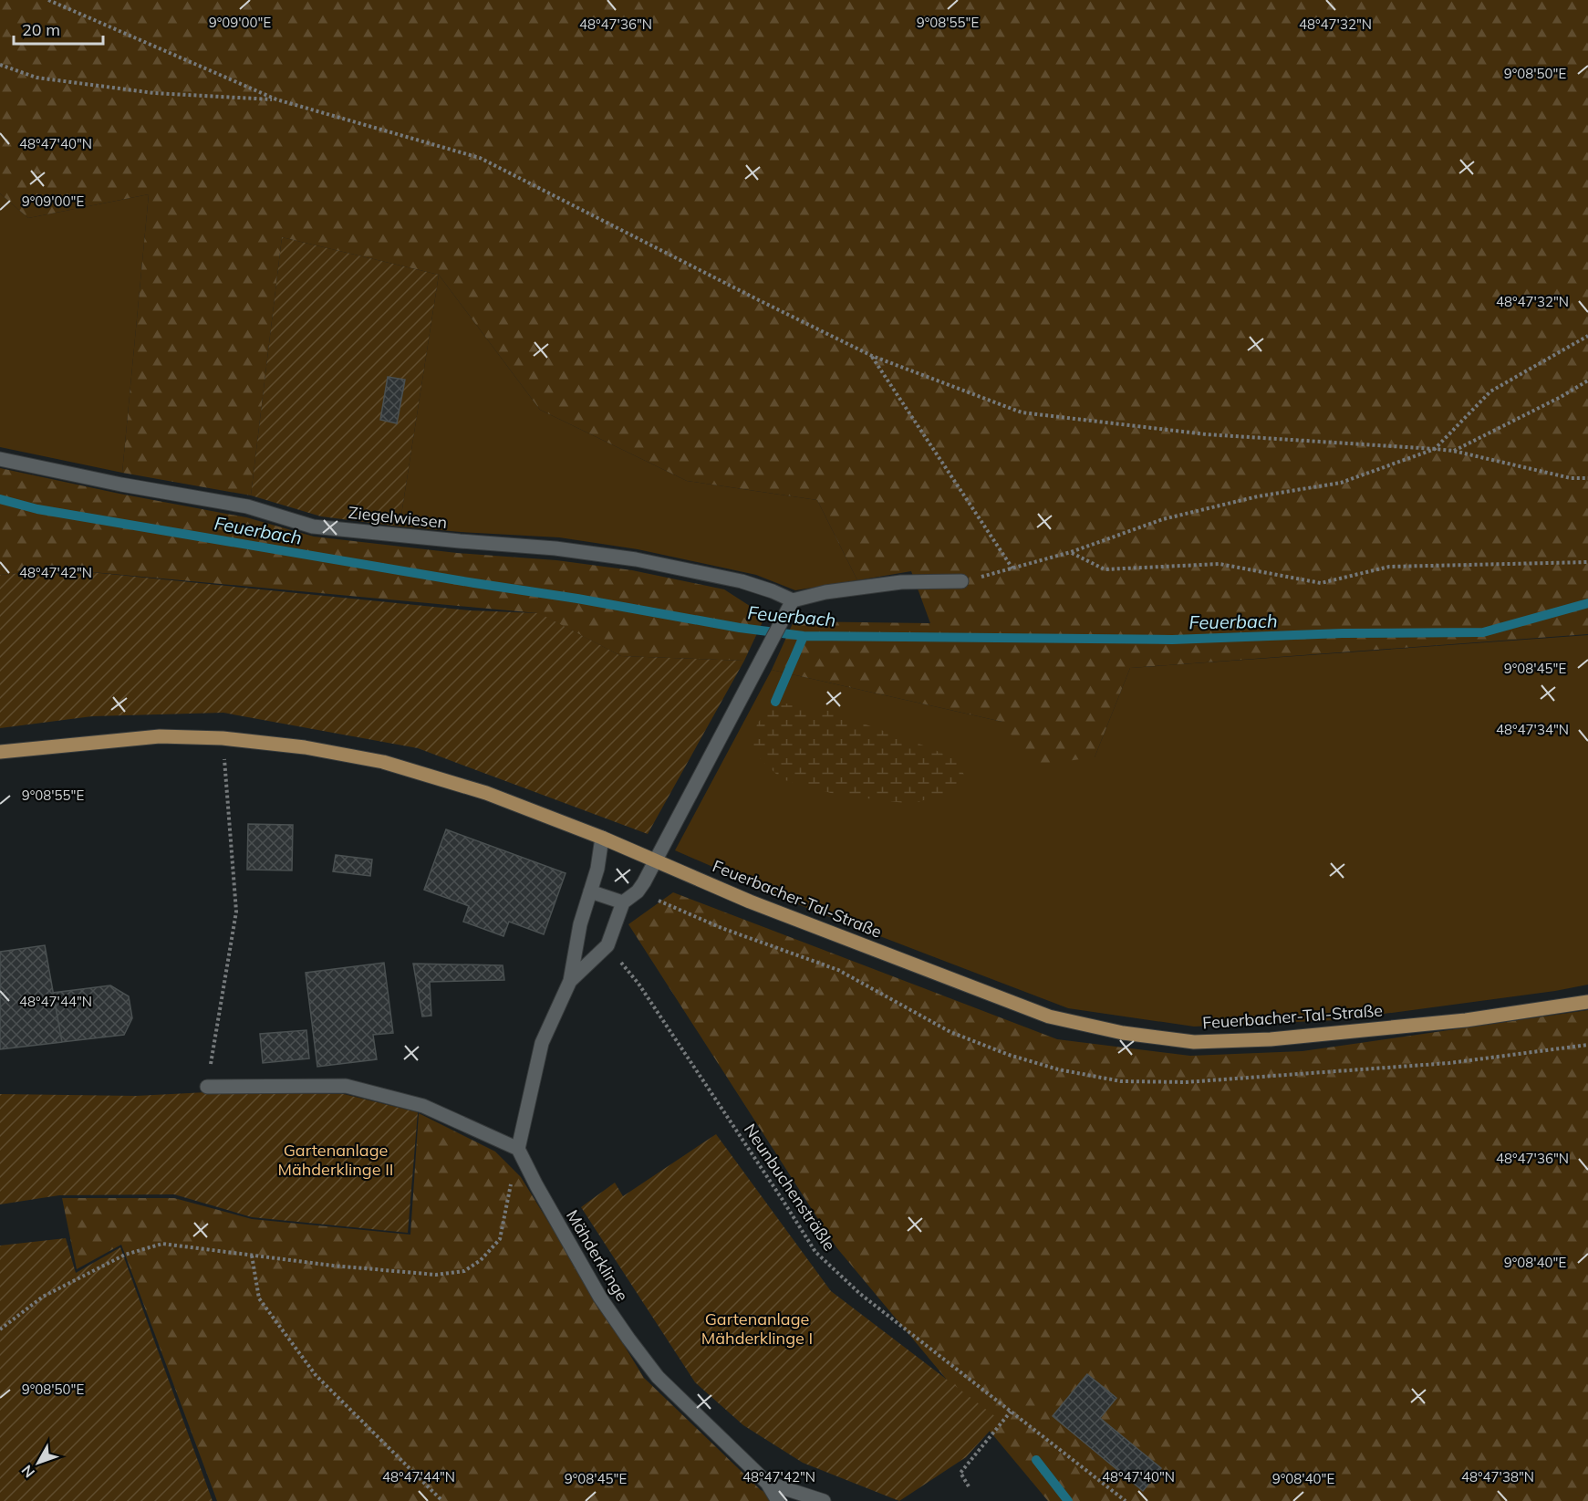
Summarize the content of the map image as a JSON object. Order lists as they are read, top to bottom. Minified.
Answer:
{"streets":{"main road":["Feuerbacher-Tal-Straße"],"lane":["Ziegelwiesen","Mähderklinge"],"path":["Neunbuchensträßle"]},"water":["Feuerbach"],"parks":["Gartenanlage Mähderklinge II","Gartenanlage Mähderklinge I"],"scale_bar":"20 m","north":"bottom left","coordinates":["9°09'00\"E","9°08'55\"E","48°47'32\"N","48°47'36\"N","9°08'50\"E","48°47'40\"N","48°47'42\"N","9°08'45\"E","48°47'34\"N","48°47'44\"N","9°08'40\"E","48°47'38\"N"]}
